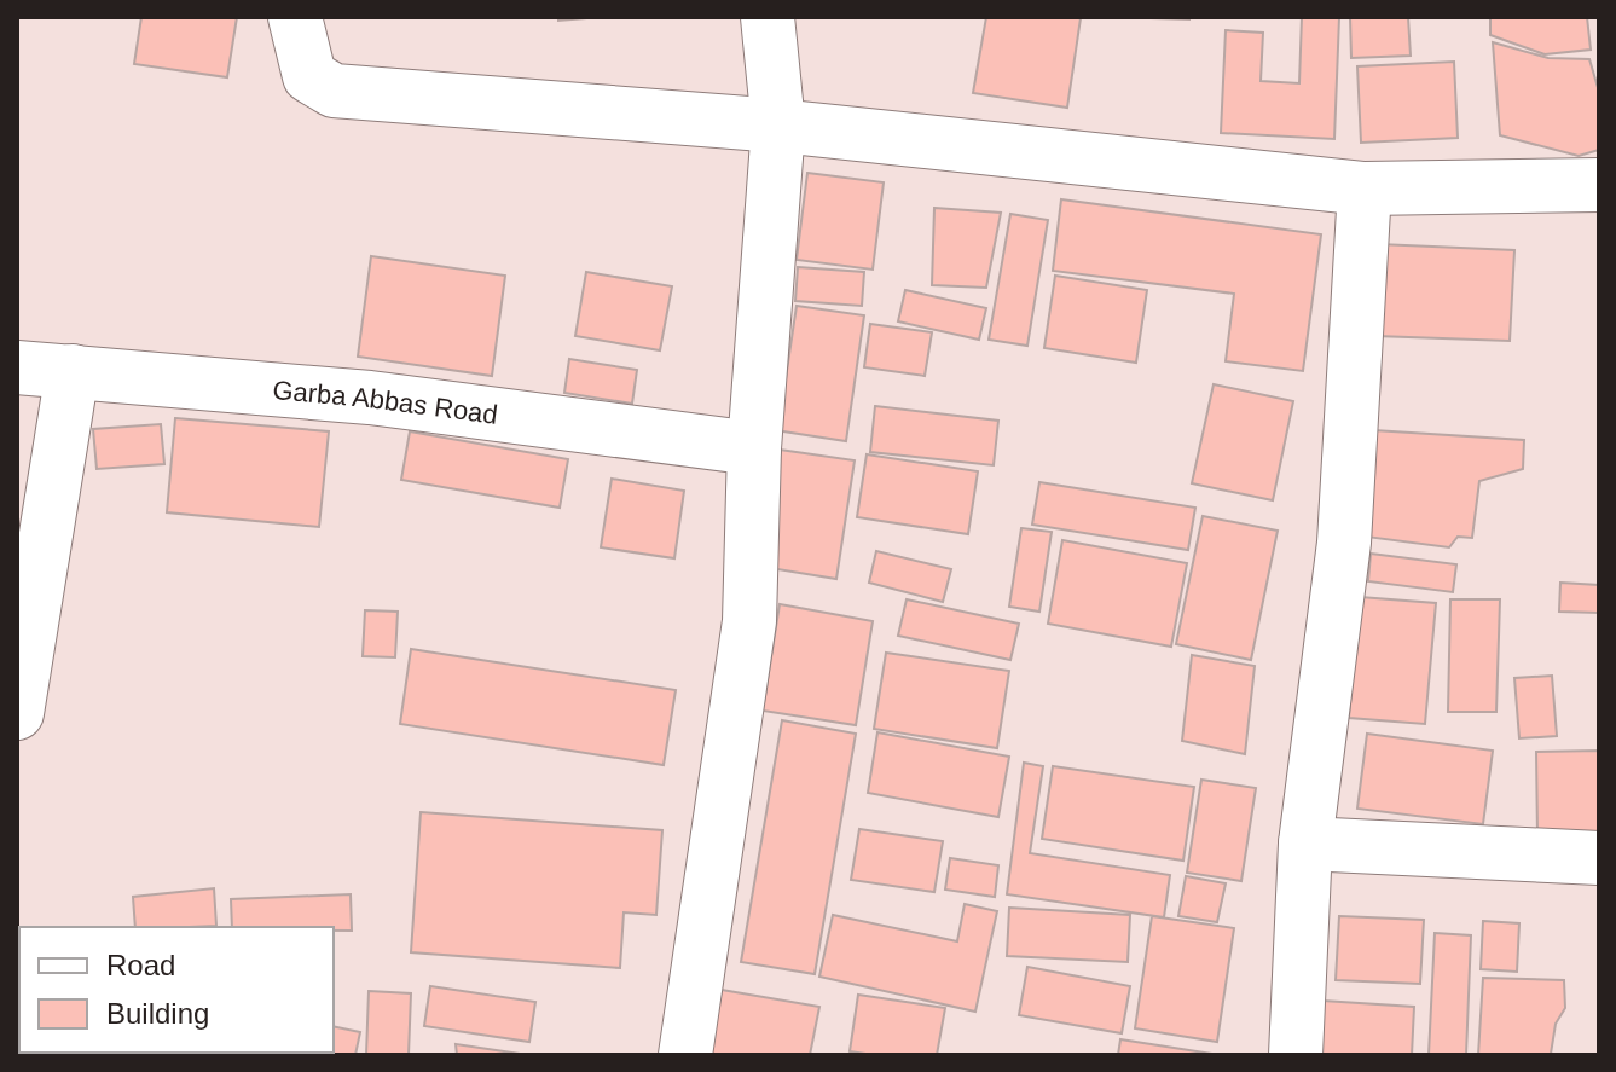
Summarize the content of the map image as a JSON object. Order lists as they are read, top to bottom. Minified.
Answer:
{"streets":{"street":["Garba Abbas Road"]},"legend":["Road","Building"]}
